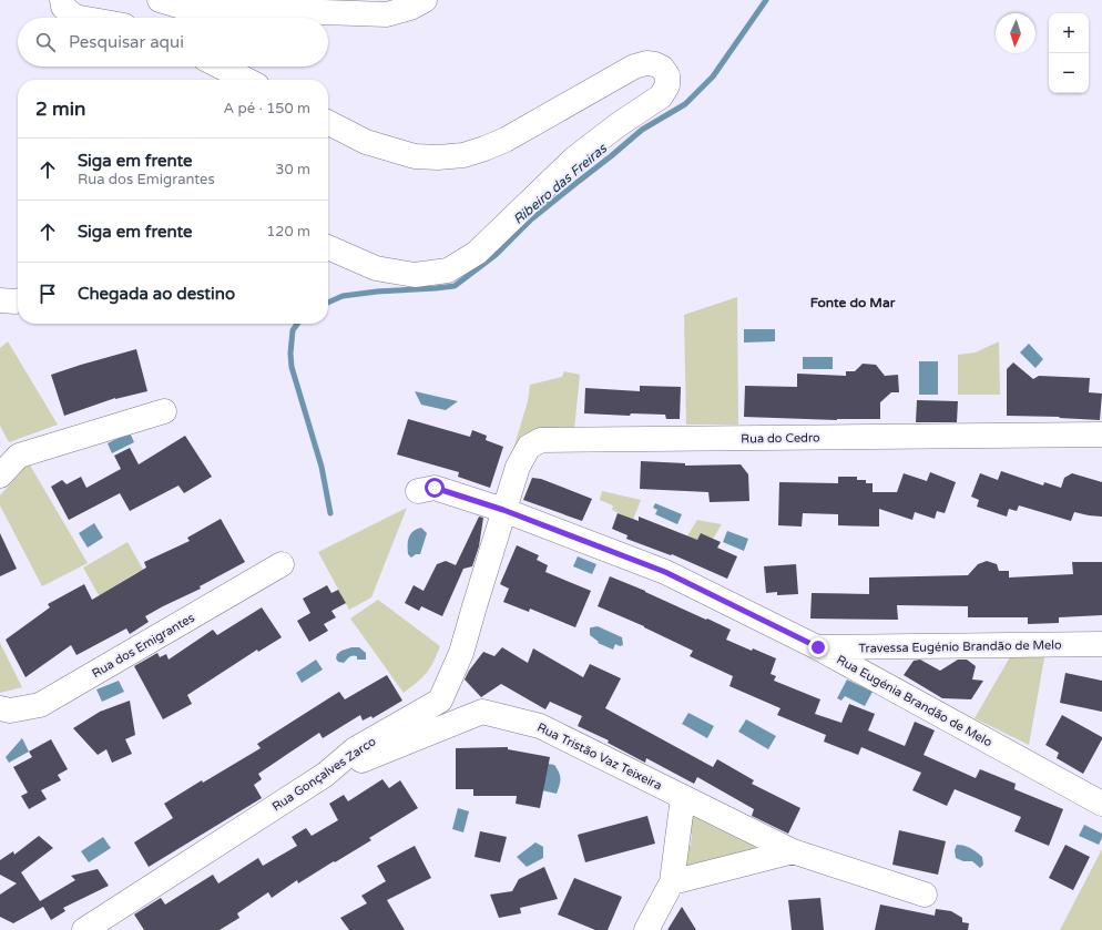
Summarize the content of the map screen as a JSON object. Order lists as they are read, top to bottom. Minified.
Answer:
{"streets":{"street":["Rua do Cedro","Rua dos Emigrantes","Travessa Eugénio Brandão de Melo","Rua Eugénia Brandão de Melo","Rua Tristão Vaz Teixeira","Rua Gonçalves Zarco"]},"crossings":[["Rua do Cedro","Rua Eugénia Brandão de Melo"],["Rua do Cedro","Rua Gonçalves Zarco"],["Travessa Eugénio Brandão de Melo","Rua Eugénia Brandão de Melo"],["Rua Eugénia Brandão de Melo","Rua Gonçalves Zarco"],["Rua Tristão Vaz Teixeira","Rua Gonçalves Zarco"]],"districts":["Fonte do Mar"],"water":["Ribeiro das Freiras"],"north":"bottom","page":{"map_buttons":["+","−"],"search":"Pesquisar aqui","heading":["2 min","A pé · 150 m"],"list":[["Siga em frente","Rua dos Emigrantes","30 m"],["Siga em frente","120 m"],"Chegada ao destino"]}}
